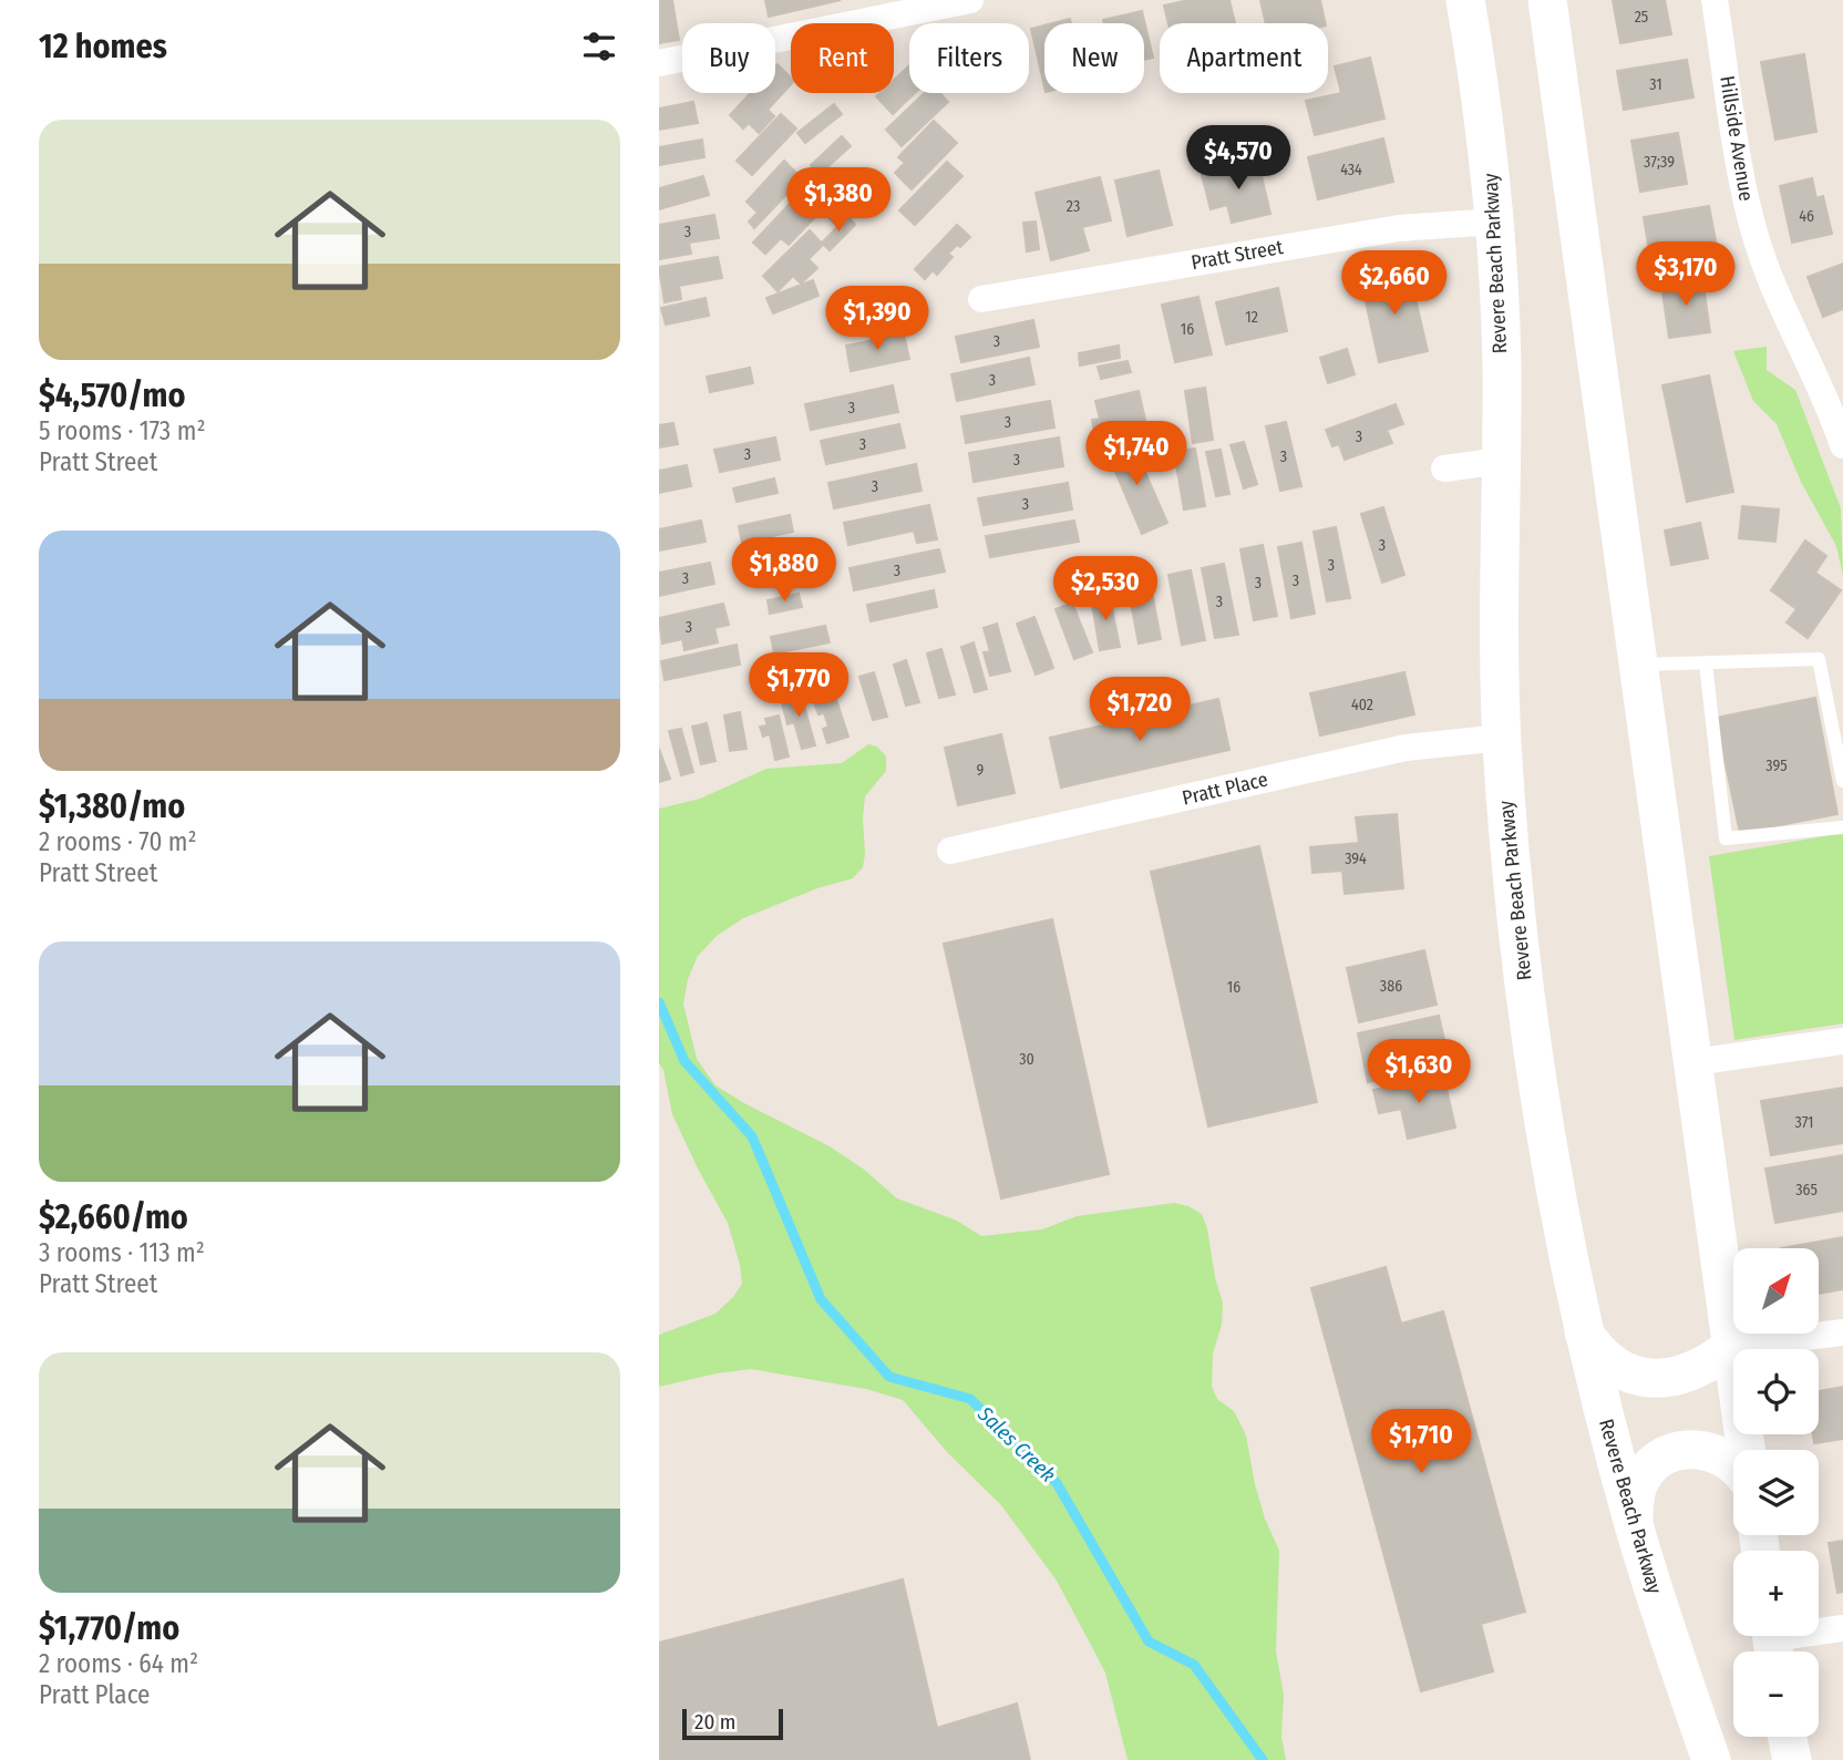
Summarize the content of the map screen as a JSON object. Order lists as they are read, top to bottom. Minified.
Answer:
{"streets":{"main road":["Revere Beach Parkway"],"street":["Hillside Avenue","Pratt Street","Pratt Place"]},"crossings":[["Pratt Street","Revere Beach Parkway"],["Revere Beach Parkway","Pratt Place"]],"water":["Sales Creek"],"house_numbers":["25","31","37;39","434","23","46","3","12","16","3","3","3","3","3","3","3","3","3","3","3","3","3","3","3","3","3","3","3","402","395","9","394","386","16","30","371","365"],"scale_bar":"20 m","north":"top right","page":{"heading":"12 homes","chip":["Buy","Rent","Filters","New","Apartment"],"list":[{"name":"$4,570/mo","note":"5 rooms · 173 m² · Pratt Street"},{"name":"$1,380/mo","note":"2 rooms · 70 m² · Pratt Street"},{"name":"$2,660/mo","note":"3 rooms · 113 m² · Pratt Street"},{"name":"$1,770/mo","note":"2 rooms · 64 m² · Pratt Place"}],"price":["$4,570","$1,380","$3,170","$2,660","$1,390","$1,740","$1,880","$2,530","$1,770","$1,720","$1,630","$1,710"],"map_buttons":["+","−"],"scale":"20 m"}}
